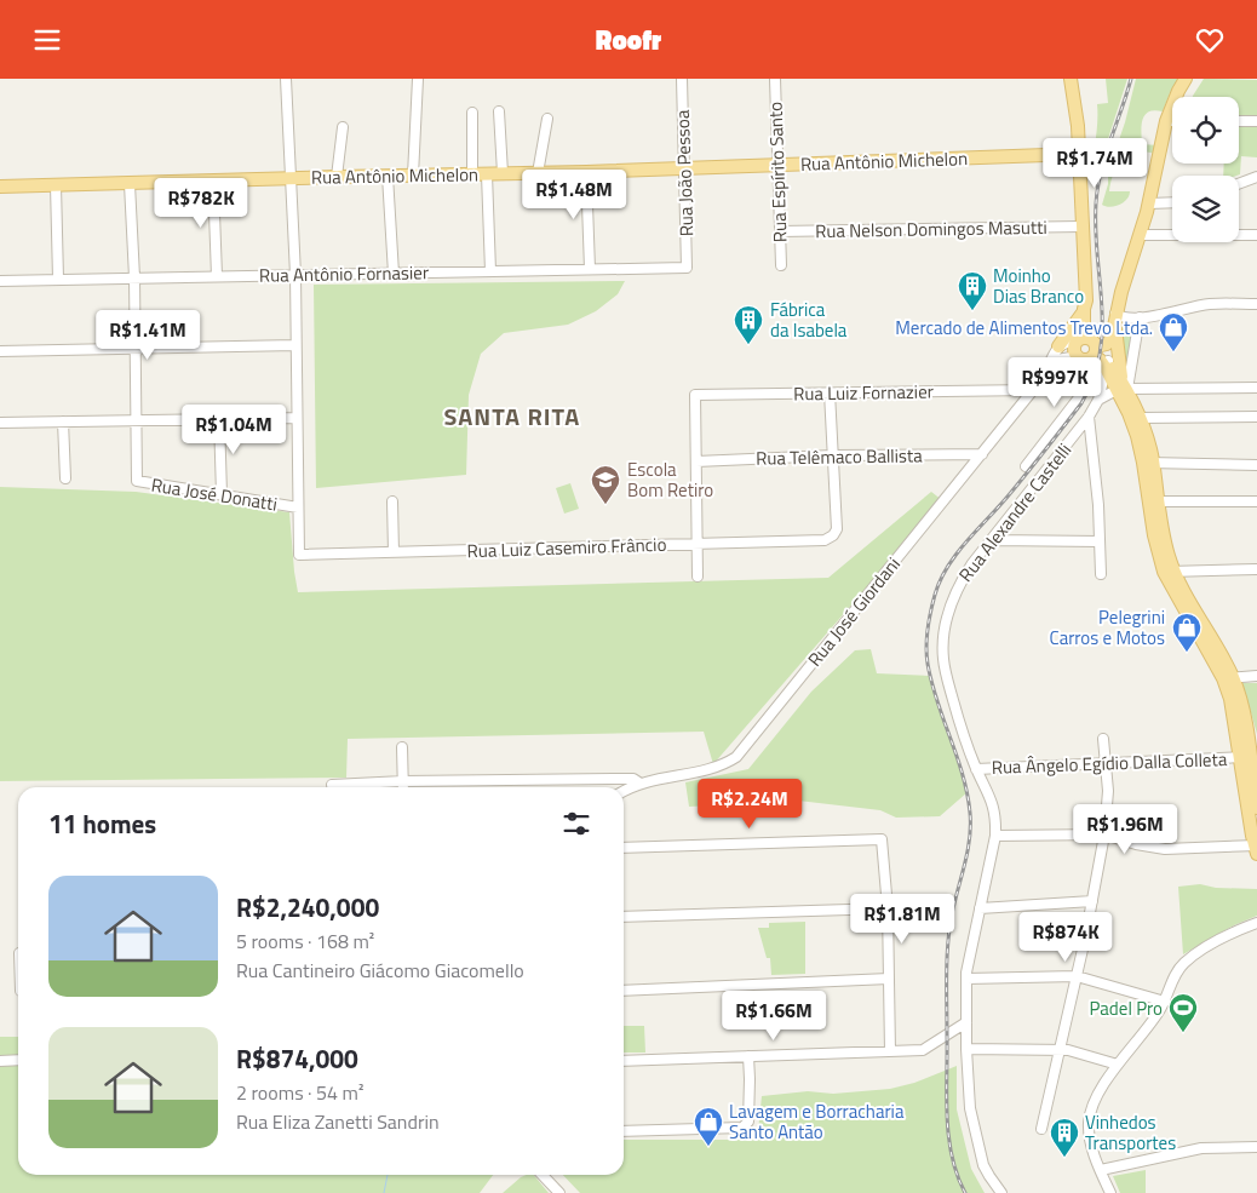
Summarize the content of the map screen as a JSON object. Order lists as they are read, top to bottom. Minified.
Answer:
{"streets":{"main road":["Rua Antônio Michelon"],"street":["Rua Espírito Santo","Rua João Pessoa","Rua Nelson Domingos Masutti","Rua Antônio Fornasier","Rua Luiz Fornazier","Rua Telêmaco Ballista","Rua José Donatti","Rua Alexandre Castelli","Rua Luiz Casemiro Frâncio","Rua José Giordani","Rua Ângelo Egídio Dalla Colleta"]},"crossings":[["Rua Antônio Michelon","Rua Espírito Santo"],["Rua Antônio Michelon","Rua João Pessoa"],["Rua Antônio Michelon","Rua José Donatti"],["Rua Espírito Santo","Rua Nelson Domingos Masutti"],["Rua João Pessoa","Rua Antônio Fornasier"],["Rua Antônio Fornasier","Rua José Donatti"],["Rua Luiz Fornazier","Rua Telêmaco Ballista"],["Rua Luiz Fornazier","Rua José Giordani"],["Rua Telêmaco Ballista","Rua Luiz Casemiro Frâncio"],["Rua Telêmaco Ballista","Rua José Giordani"],["Rua José Donatti","Rua Luiz Casemiro Frâncio"],["Rua Alexandre Castelli","Rua Ângelo Egídio Dalla Colleta"]],"districts":["SANTA RITA"],"places":{"building":["Moinho Dias Branco","Fábrica da Isabela","Vinhedos Transportes"],"shop":["Mercado de Alimentos Trevo Ltda.","Pelegrini Carros e Motos","Lavagem e Borracharia Santo Antão"],"school or university":["Escola Bom Retiro"],"sports":["Padel Pro"]},"page":{"header":"Roofr","price":["R$1.74M","R$1.48M","R$782K","R$1.41M","R$997K","R$1.04M","R$2.24M","R$1.96M","R$1.81M","R$874K","R$1.66M"],"heading":"11 homes","list":[{"name":"R$2,240,000","note":"5 rooms · 168 m² · Rua Cantineiro Giácomo Giacomello"},{"name":"R$874,000","note":"2 rooms · 54 m² · Rua Eliza Zanetti Sandrin"}]}}
